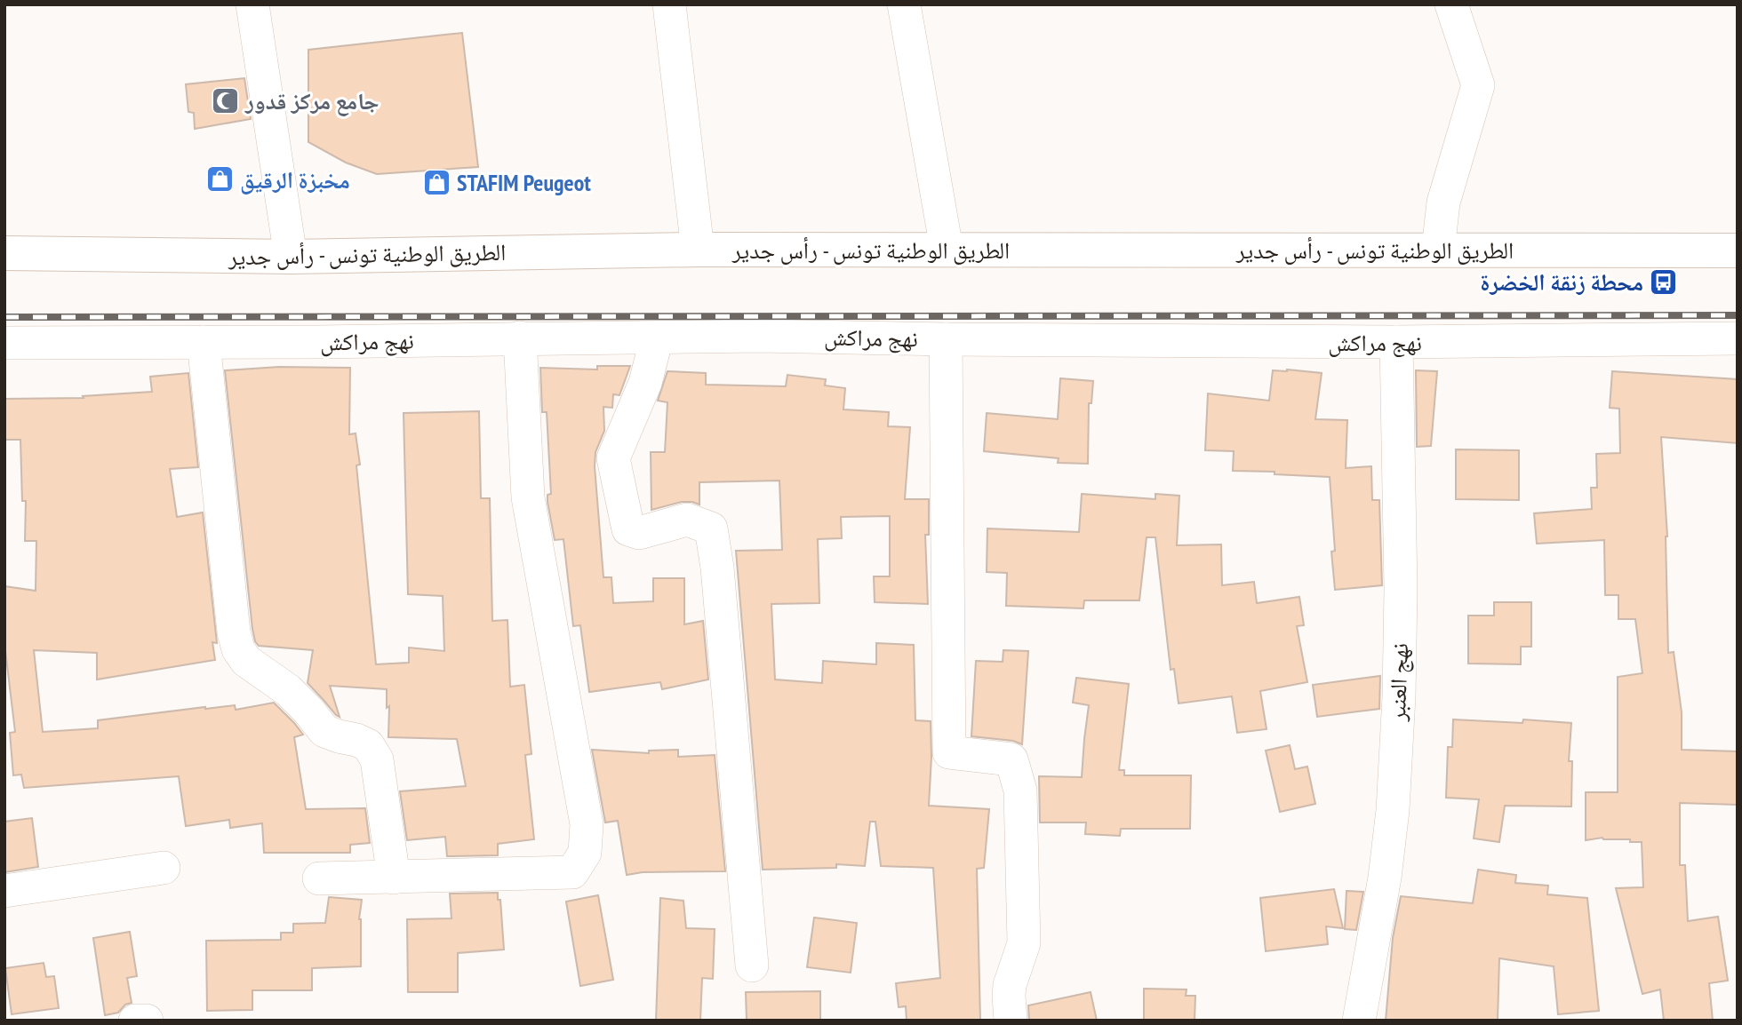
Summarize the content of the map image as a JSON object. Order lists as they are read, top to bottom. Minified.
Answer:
{"streets":{"main road":["الطريق الوطنية تونس - رأس جدير"],"street":["نهج مراكش","نهج العنبر"]},"crossings":[["نهج مراكش","نهج العنبر"]],"places":{"mosque":["جامع مركز قدور"],"shop":["مخبزة الرقيق","STAFIM Peugeot"],"bus stop":["محطة زنقة الخضرة"]}}
